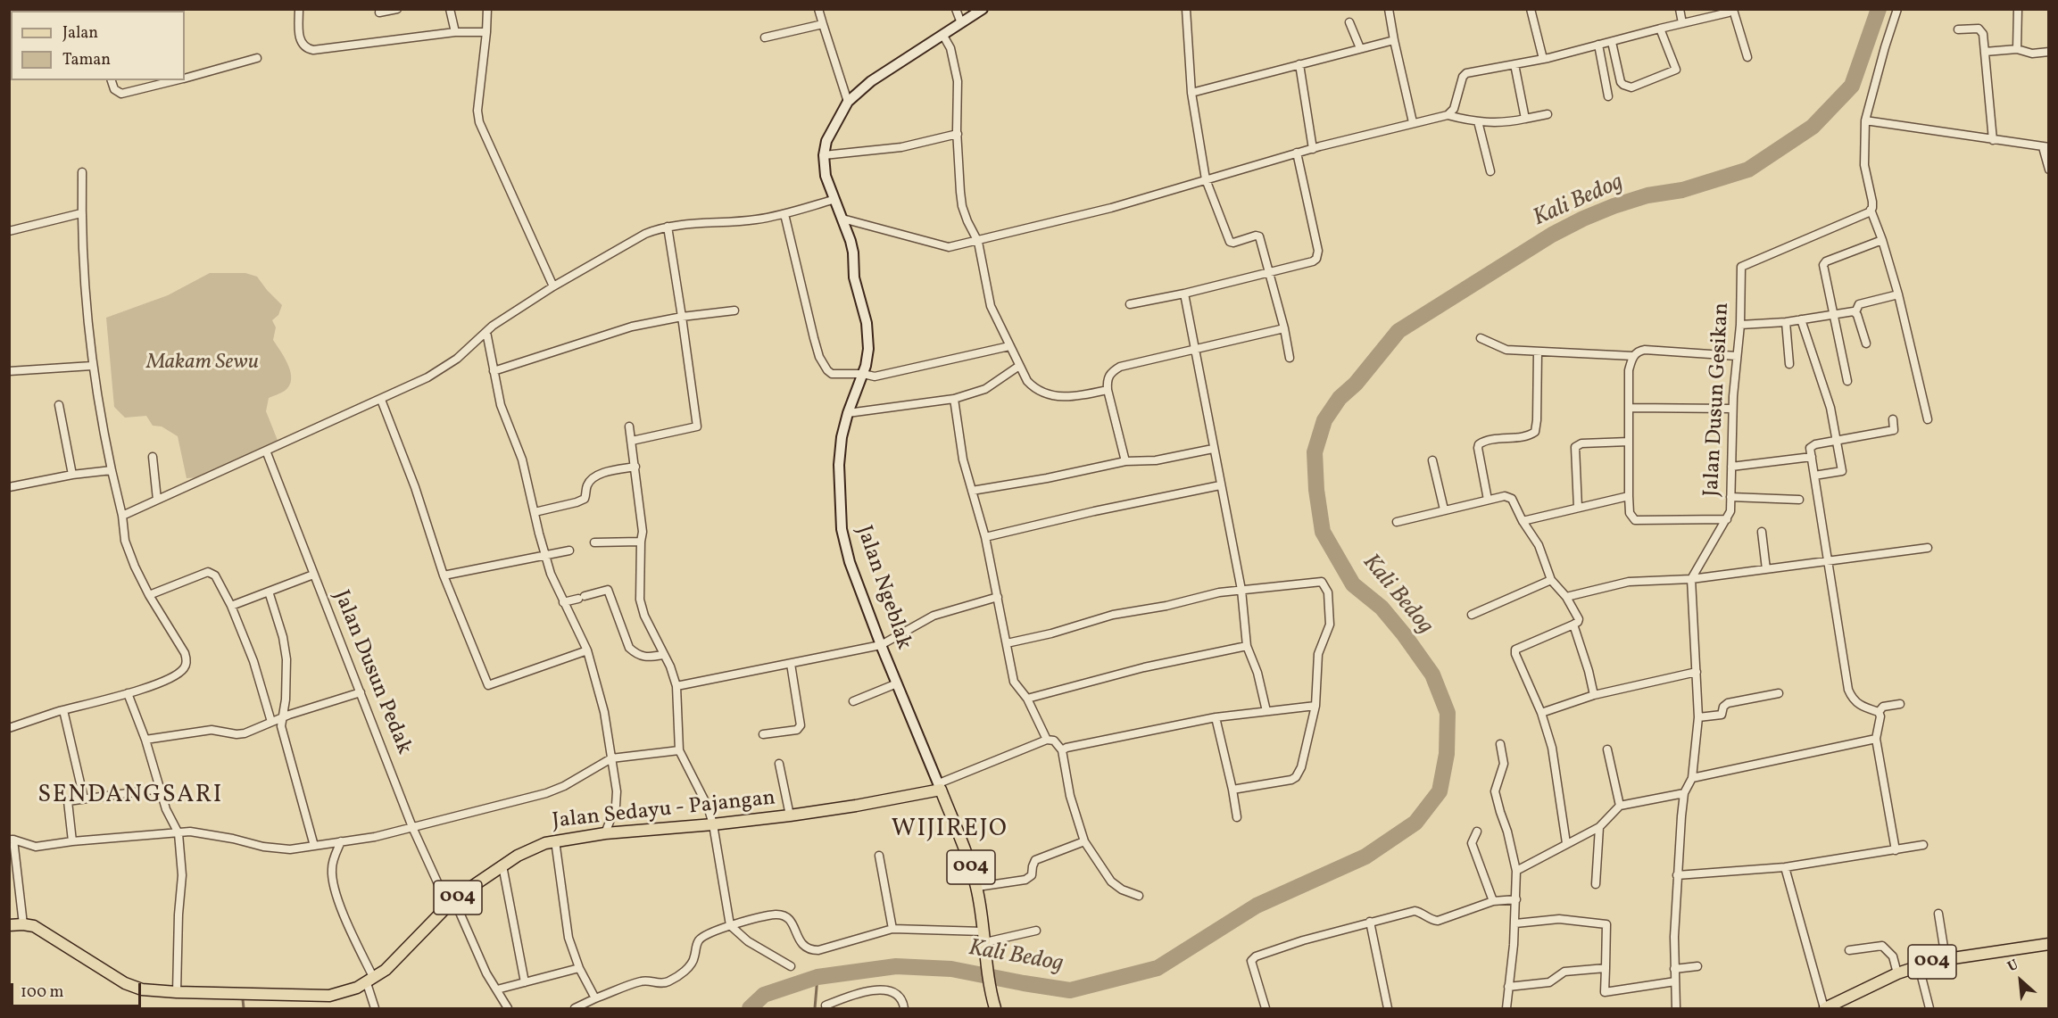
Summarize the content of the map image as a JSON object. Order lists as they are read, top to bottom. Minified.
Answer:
{"streets":{"main road":["Jalan Ngeblak","Jalan Sedayu - Pajangan","004"],"street":["Jalan Dusun Gesikan","Jalan Dusun Pedak"]},"crossings":[["Jalan Ngeblak","Jalan Sedayu - Pajangan"],["Jalan Ngeblak","004"],["Jalan Dusun Pedak","Jalan Sedayu - Pajangan"]],"districts":["SENDANGSARI","WIJIREJO"],"water":["Kali Bedog"],"parks":["Makam Sewu"],"legend":["Jalan","Taman"],"scale_bar":"100 m","north":"top left"}
